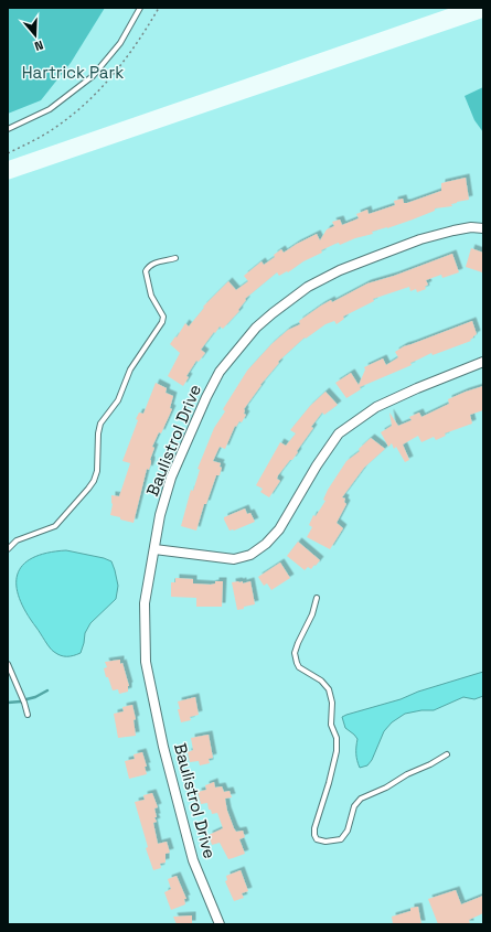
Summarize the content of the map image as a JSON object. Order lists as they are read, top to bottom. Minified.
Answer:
{"streets":{"street":["Baulistrol Drive"]},"parks":["Hartrick Park"],"north":"bottom"}
